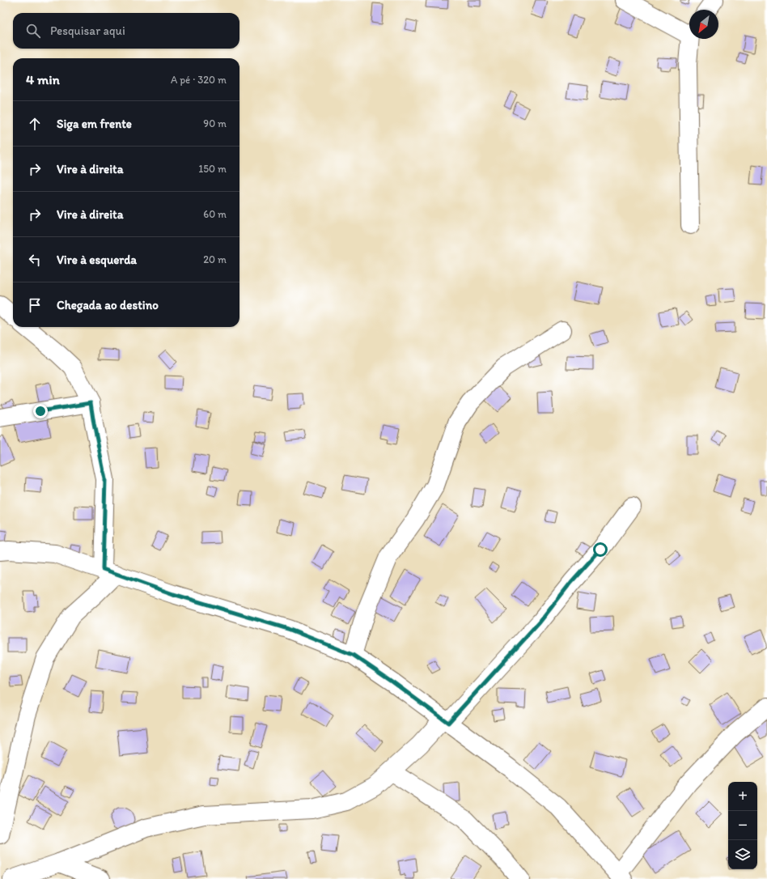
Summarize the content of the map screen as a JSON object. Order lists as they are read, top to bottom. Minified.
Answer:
{"north":"bottom left","page":{"search":"Pesquisar aqui","heading":["4 min","A pé · 320 m"],"list":[["Siga em frente","90 m"],["Vire à direita","150 m"],["Vire à direita","60 m"],["Vire à esquerda","20 m"],"Chegada ao destino"],"map_buttons":["+","−"]}}
